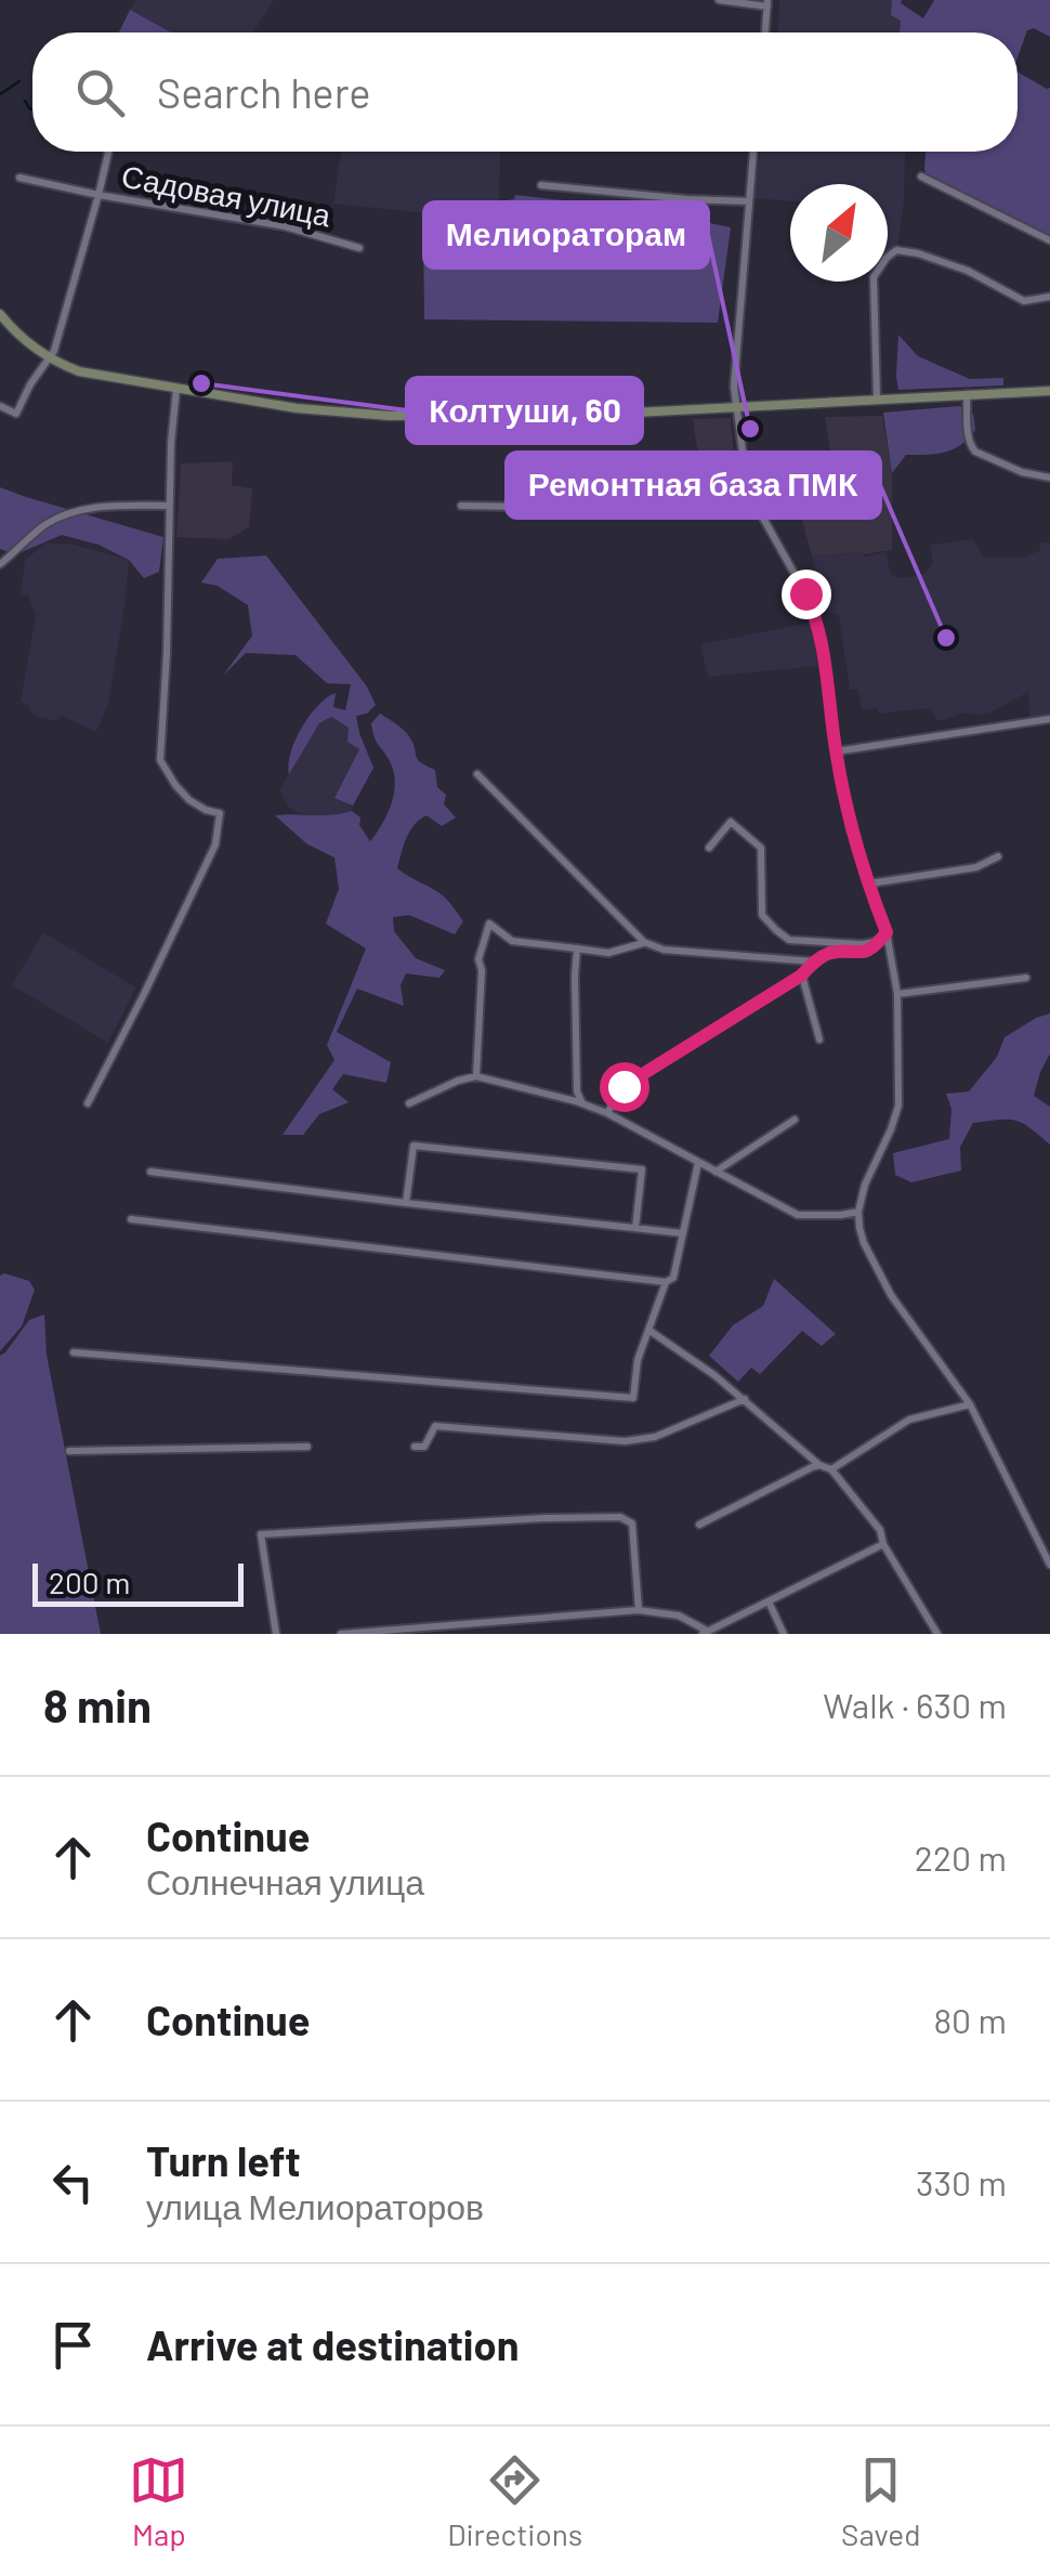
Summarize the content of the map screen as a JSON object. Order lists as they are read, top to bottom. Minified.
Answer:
{"streets":{"street":["Садовая улица"]},"places":["Колтуши, 60","Мелиораторам","Ремонтная база ПМК"],"scale_bar":"200 m","north":"top right","page":{"search":"Search here","scale":"200 m","heading":["8 min","Walk · 630 m"],"list":[["Continue","Солнечная улица","220 m"],["Continue","80 m"],["Turn left","улица Мелиораторов","330 m"],"Arrive at destination"],"nav":["Map","Directions","Saved"]}}
